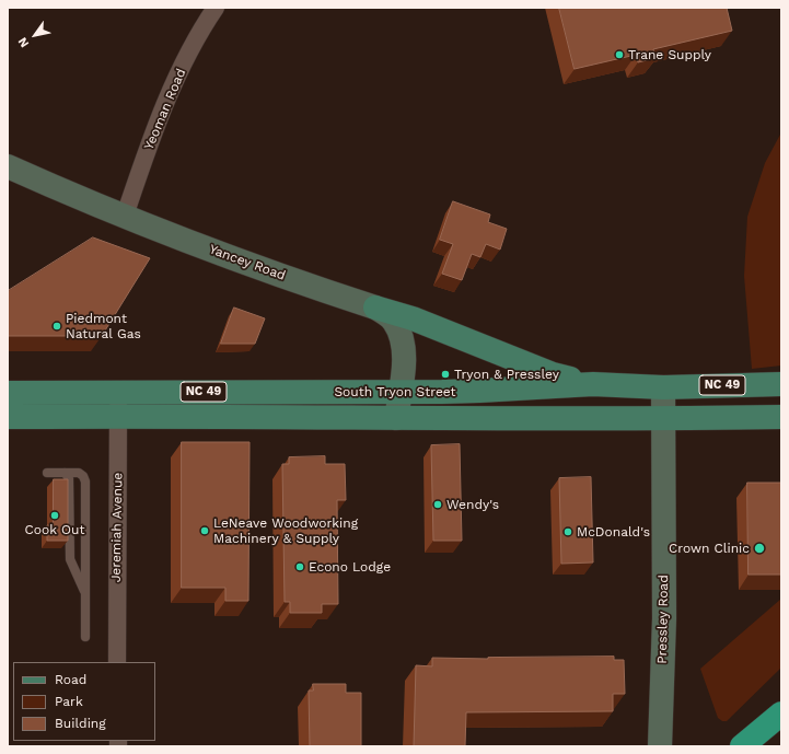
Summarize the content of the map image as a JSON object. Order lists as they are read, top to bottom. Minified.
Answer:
{"streets":{"main road":["NC 49","South Tryon Street"],"street":["Yeoman Road","Yancey Road","Jeremiah Avenue","Pressley Road"]},"crossings":[["Yeoman Road","Yancey Road"],["Yancey Road","South Tryon Street"],["South Tryon Street","Jeremiah Avenue"],["South Tryon Street","Pressley Road"]],"places":["Trane Supply","Piedmont Natural Gas","Tryon & Pressley","Wendy's","Cook Out","LeNeave Woodworking Machinery & Supply","McDonald's","Crown Clinic","Econo Lodge"],"legend":["Road","Park","Building"],"north":"bottom left"}
